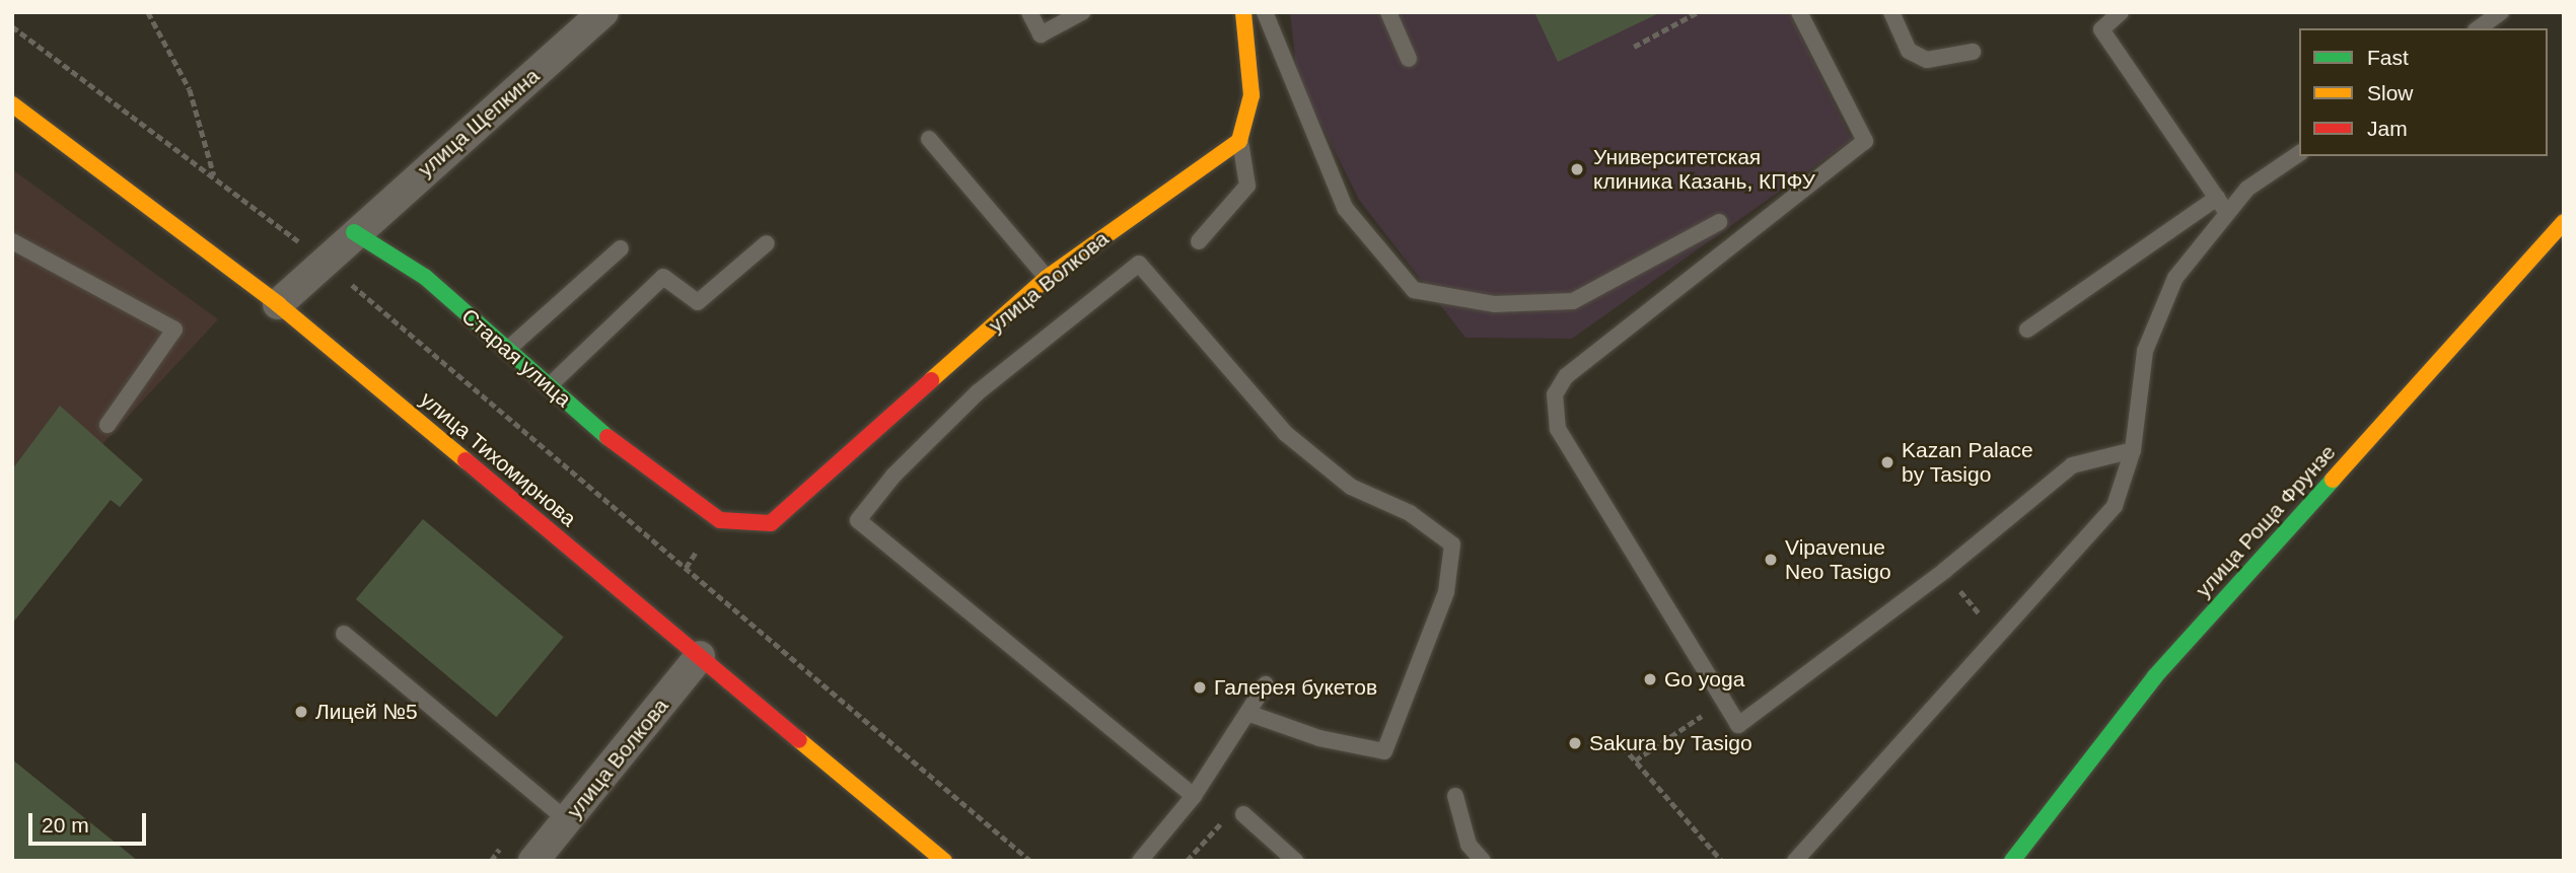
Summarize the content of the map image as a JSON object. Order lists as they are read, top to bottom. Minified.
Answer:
{"streets":{"main road":["улица Волкова","Старая улица","улица Тихомирнова","улица Роща Фрунзе"],"street":["улица Щепкина"]},"crossings":[["улица Щепкина","Старая улица"],["улица Волкова","Старая улица"],["улица Волкова","улица Тихомирнова"]],"places":["Университетская клиника Казань, КПФУ","Kazan Palace by Tasigo","Vipavenue Neo Tasigo","Go yoga","Галерея букетов","Лицей №5","Sakura by Tasigo"],"legend":["Fast","Slow","Jam"],"scale_bar":"20 m"}
